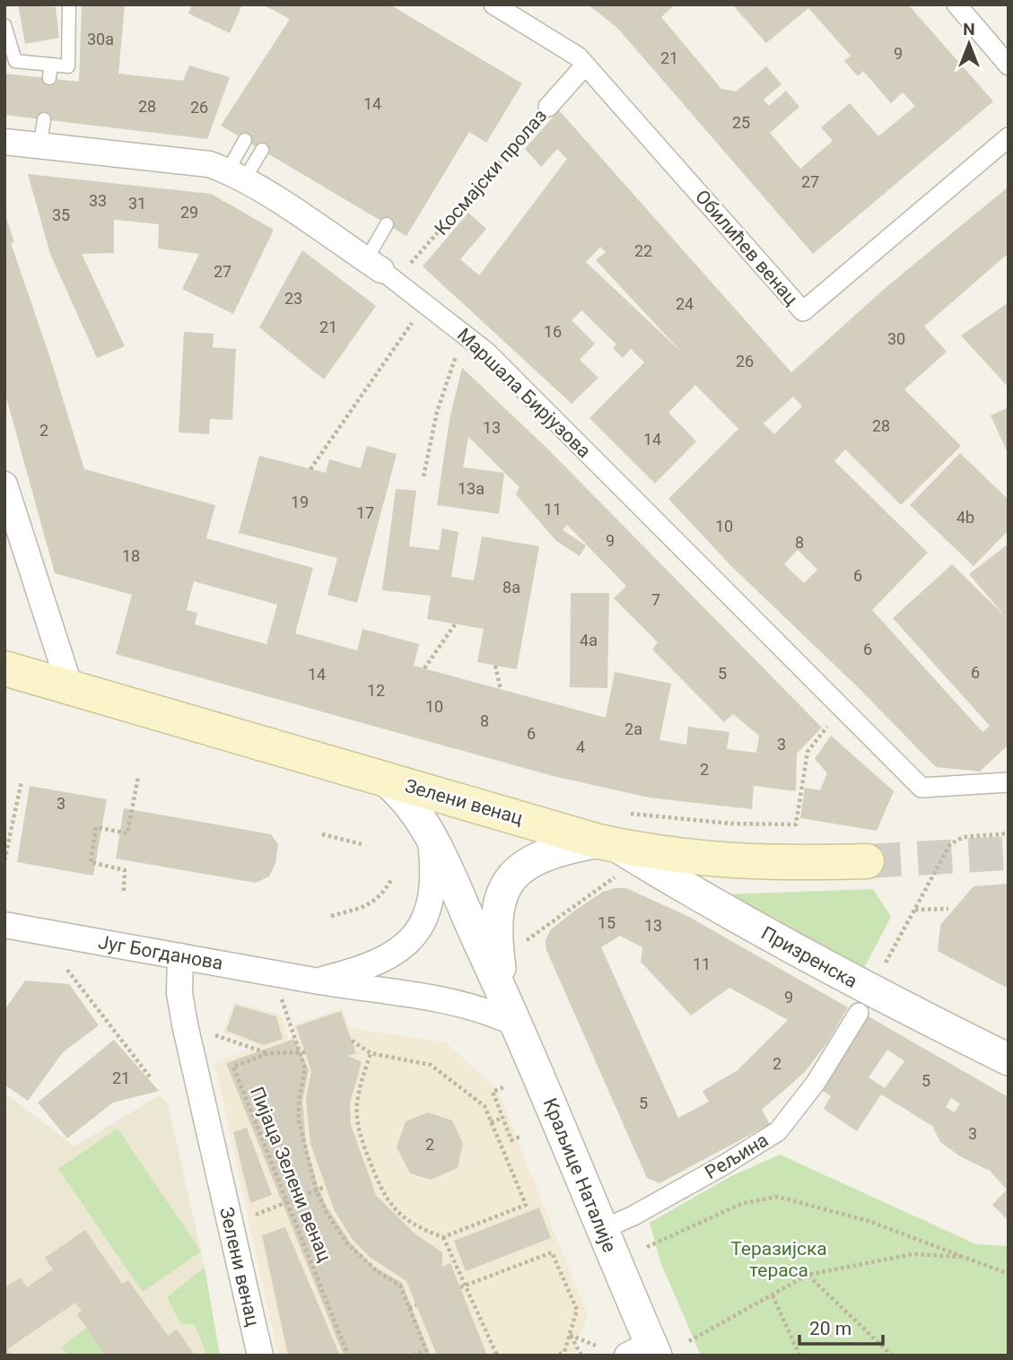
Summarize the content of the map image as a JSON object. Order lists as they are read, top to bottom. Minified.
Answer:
{"streets":{"main road":["Зелени венац"],"street":["Космајски пролаз","Обилићев венац","Маршала Бирјузова","Југ Богданова","Призренска","Рељина","Краљице Наталије"],"path":["Пијаца Зелени венац"]},"crossings":[["Космајски пролаз","Обилићев венац"],["Космајски пролаз","Маршала Бирјузова"],["Зелени венац","Југ Богданова"],["Зелени венац","Призренска"],["Зелени венац","Краљице Наталије"],["Југ Богданова","Краљице Наталије"],["Призренска","Рељина"],["Призренска","Краљице Наталије"],["Рељина","Краљице Наталије"]],"parks":["Теразијска тераса"],"house_numbers":["30a","9","21","14","28","26","25","27","33","31","29","35","22","27","23","24","21","16","30","26","28","13","2","14","13a","19","11","17","4b","10","9","8","18","6","8a","7","4a","6","6","5","14","12","10","8","2a","6","3","4","2","3","15","13","11","9","2","21","5","5","3","2"],"scale_bar":"20 m","north":"top"}
